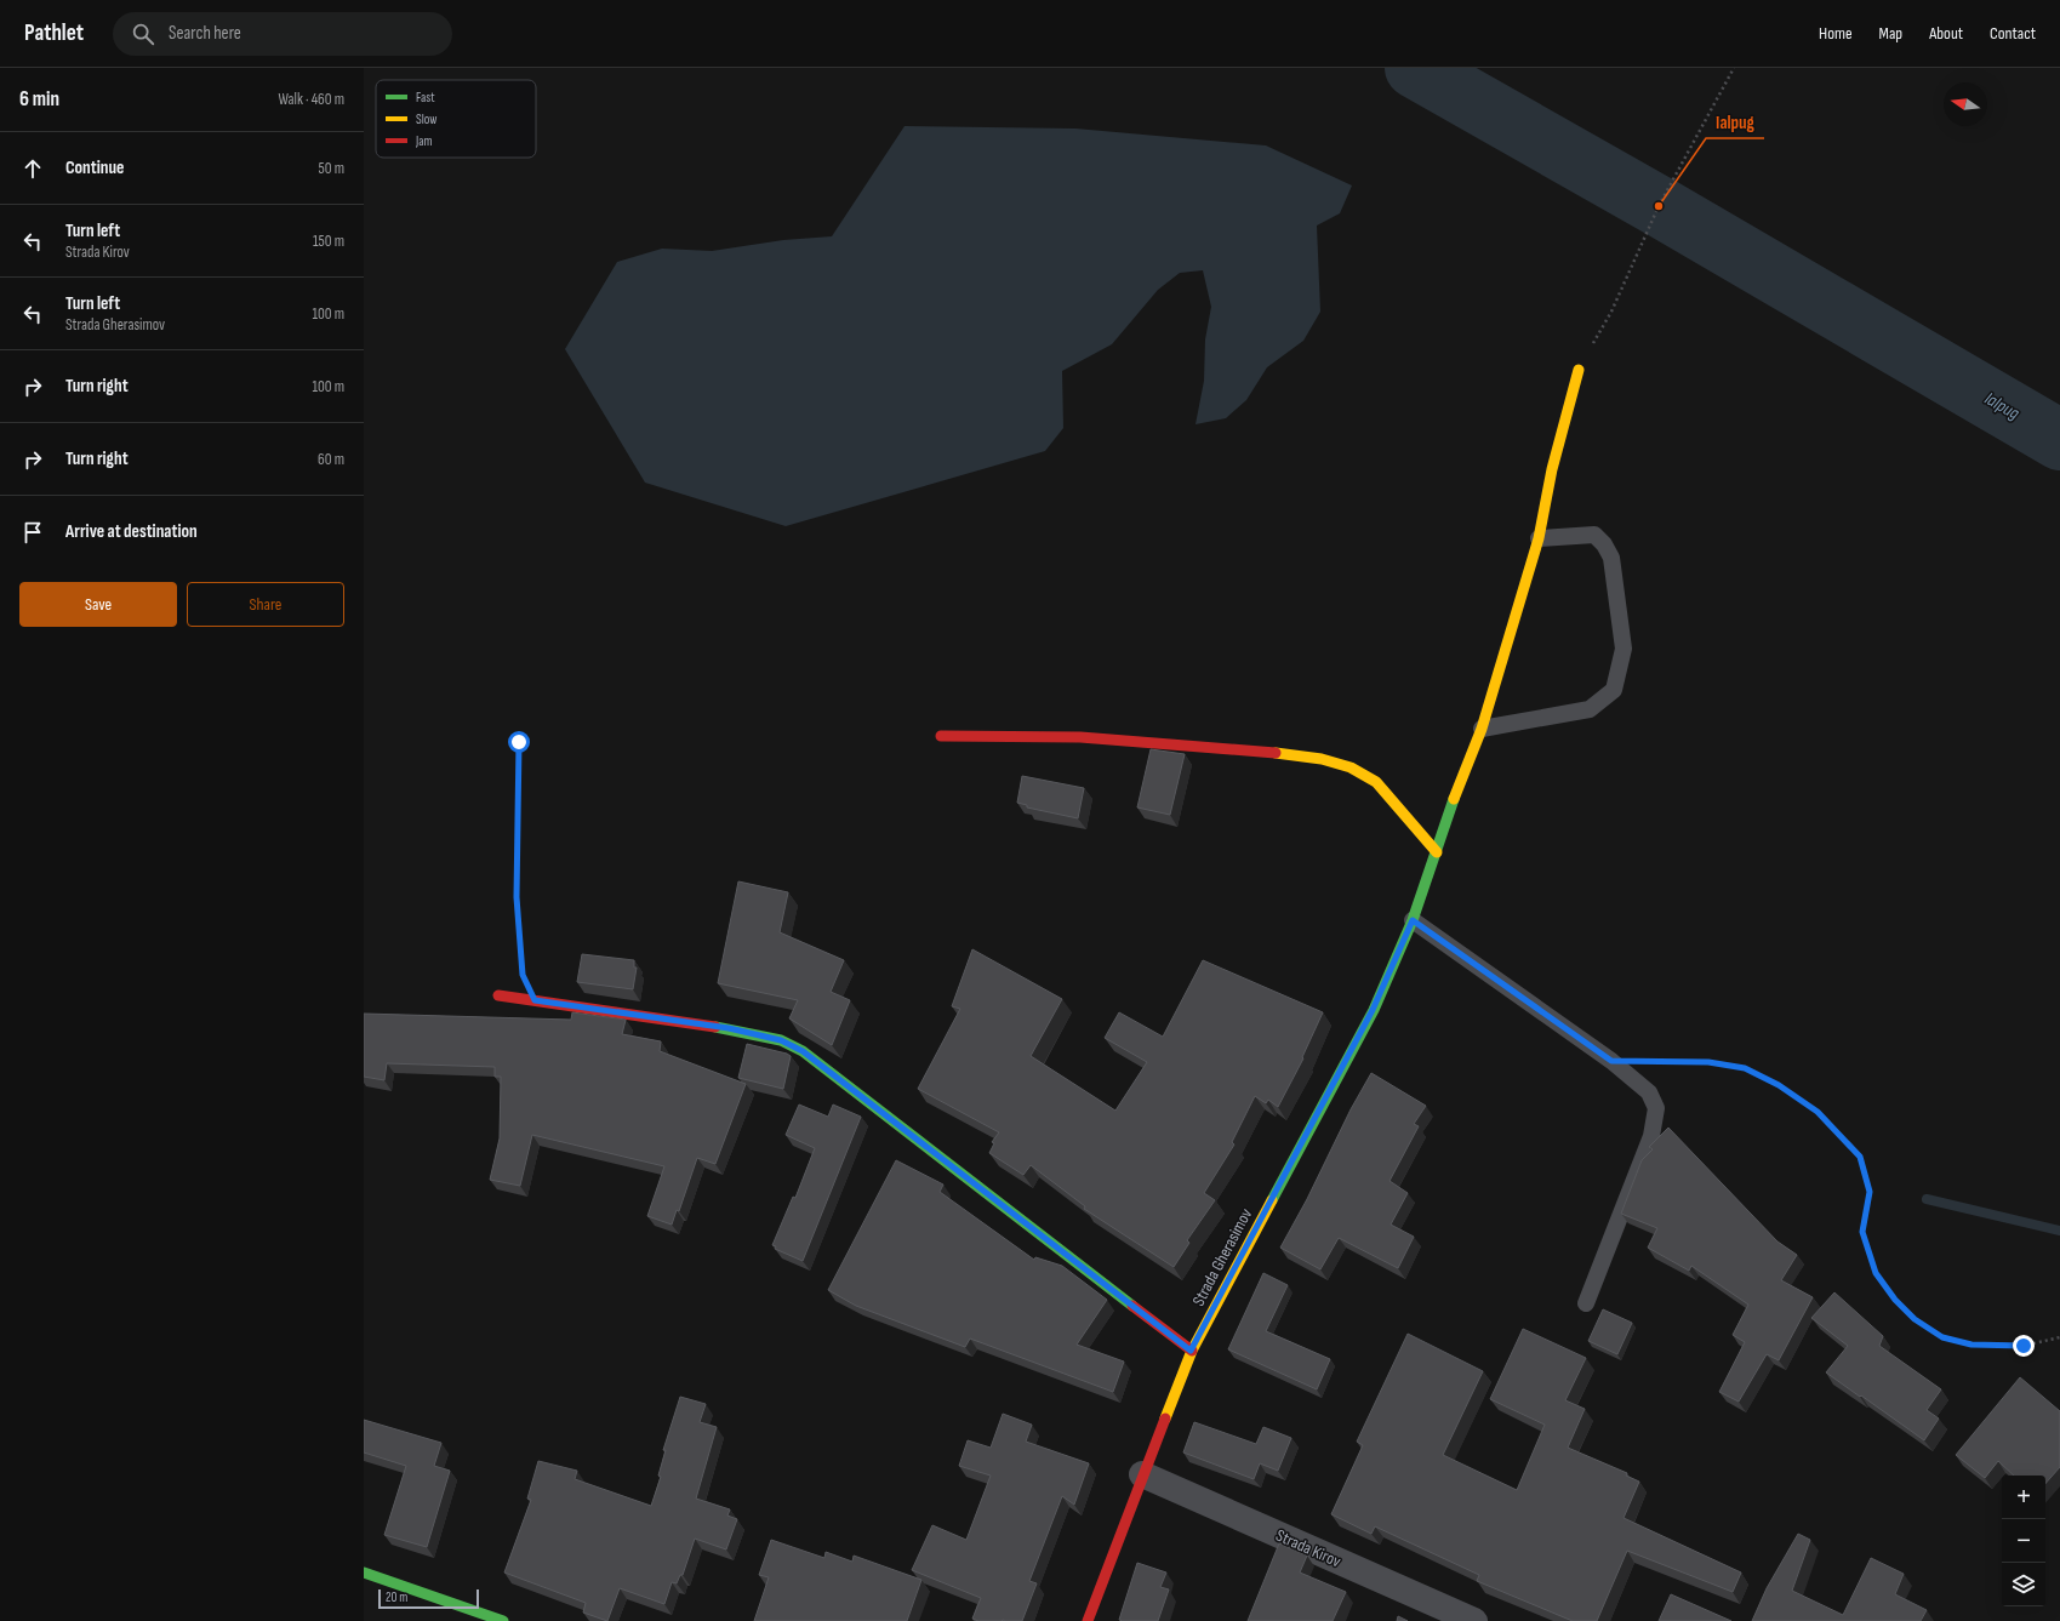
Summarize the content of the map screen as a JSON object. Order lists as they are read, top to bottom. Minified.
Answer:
{"streets":{"street":["Strada Gherasimov","Strada Kirov"]},"crossings":[["Strada Gherasimov","Strada Kirov"]],"water":["Ialpug"],"places":["Ialpug"],"legend":["Fast","Slow","Jam"],"scale_bar":"20 m","north":"left","page":{"header":"Pathlet","search":"Search here","nav":["Home","Map","About","Contact"],"heading":["6 min","Walk · 460 m"],"list":[["Continue","50 m"],["Turn left","Strada Kirov","150 m"],["Turn left","Strada Gherasimov","100 m"],["Turn right","100 m"],["Turn right","60 m"],"Arrive at destination"],"buttons":["Save","Share"],"map_buttons":["+","−"],"scale":"20 m"}}
